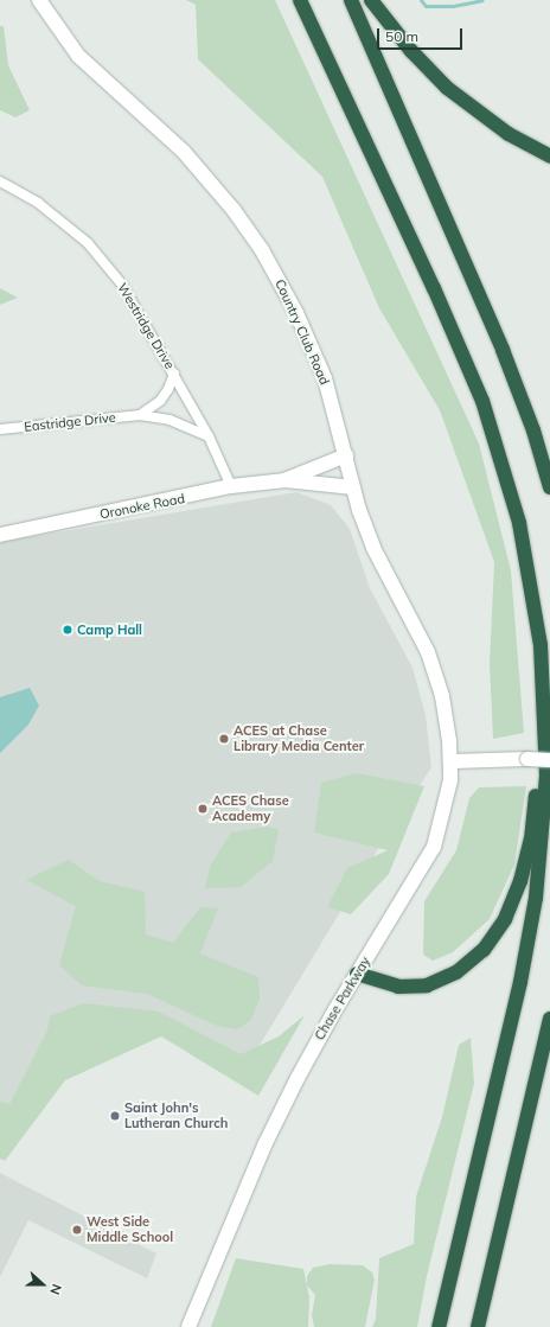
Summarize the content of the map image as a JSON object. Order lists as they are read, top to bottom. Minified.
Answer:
{"streets":{"street":["Westridge Drive","Country Club Road","Eastridge Drive","Oronoke Road","Chase Parkway"]},"crossings":[["Westridge Drive","Eastridge Drive"],["Westridge Drive","Oronoke Road"],["Country Club Road","Oronoke Road"],["Country Club Road","Chase Parkway"]],"places":["Camp Hall","ACES at Chase Library Media Center","ACES Chase Academy","Saint John's Lutheran Church","West Side Middle School"],"scale_bar":"50 m","north":"right"}
